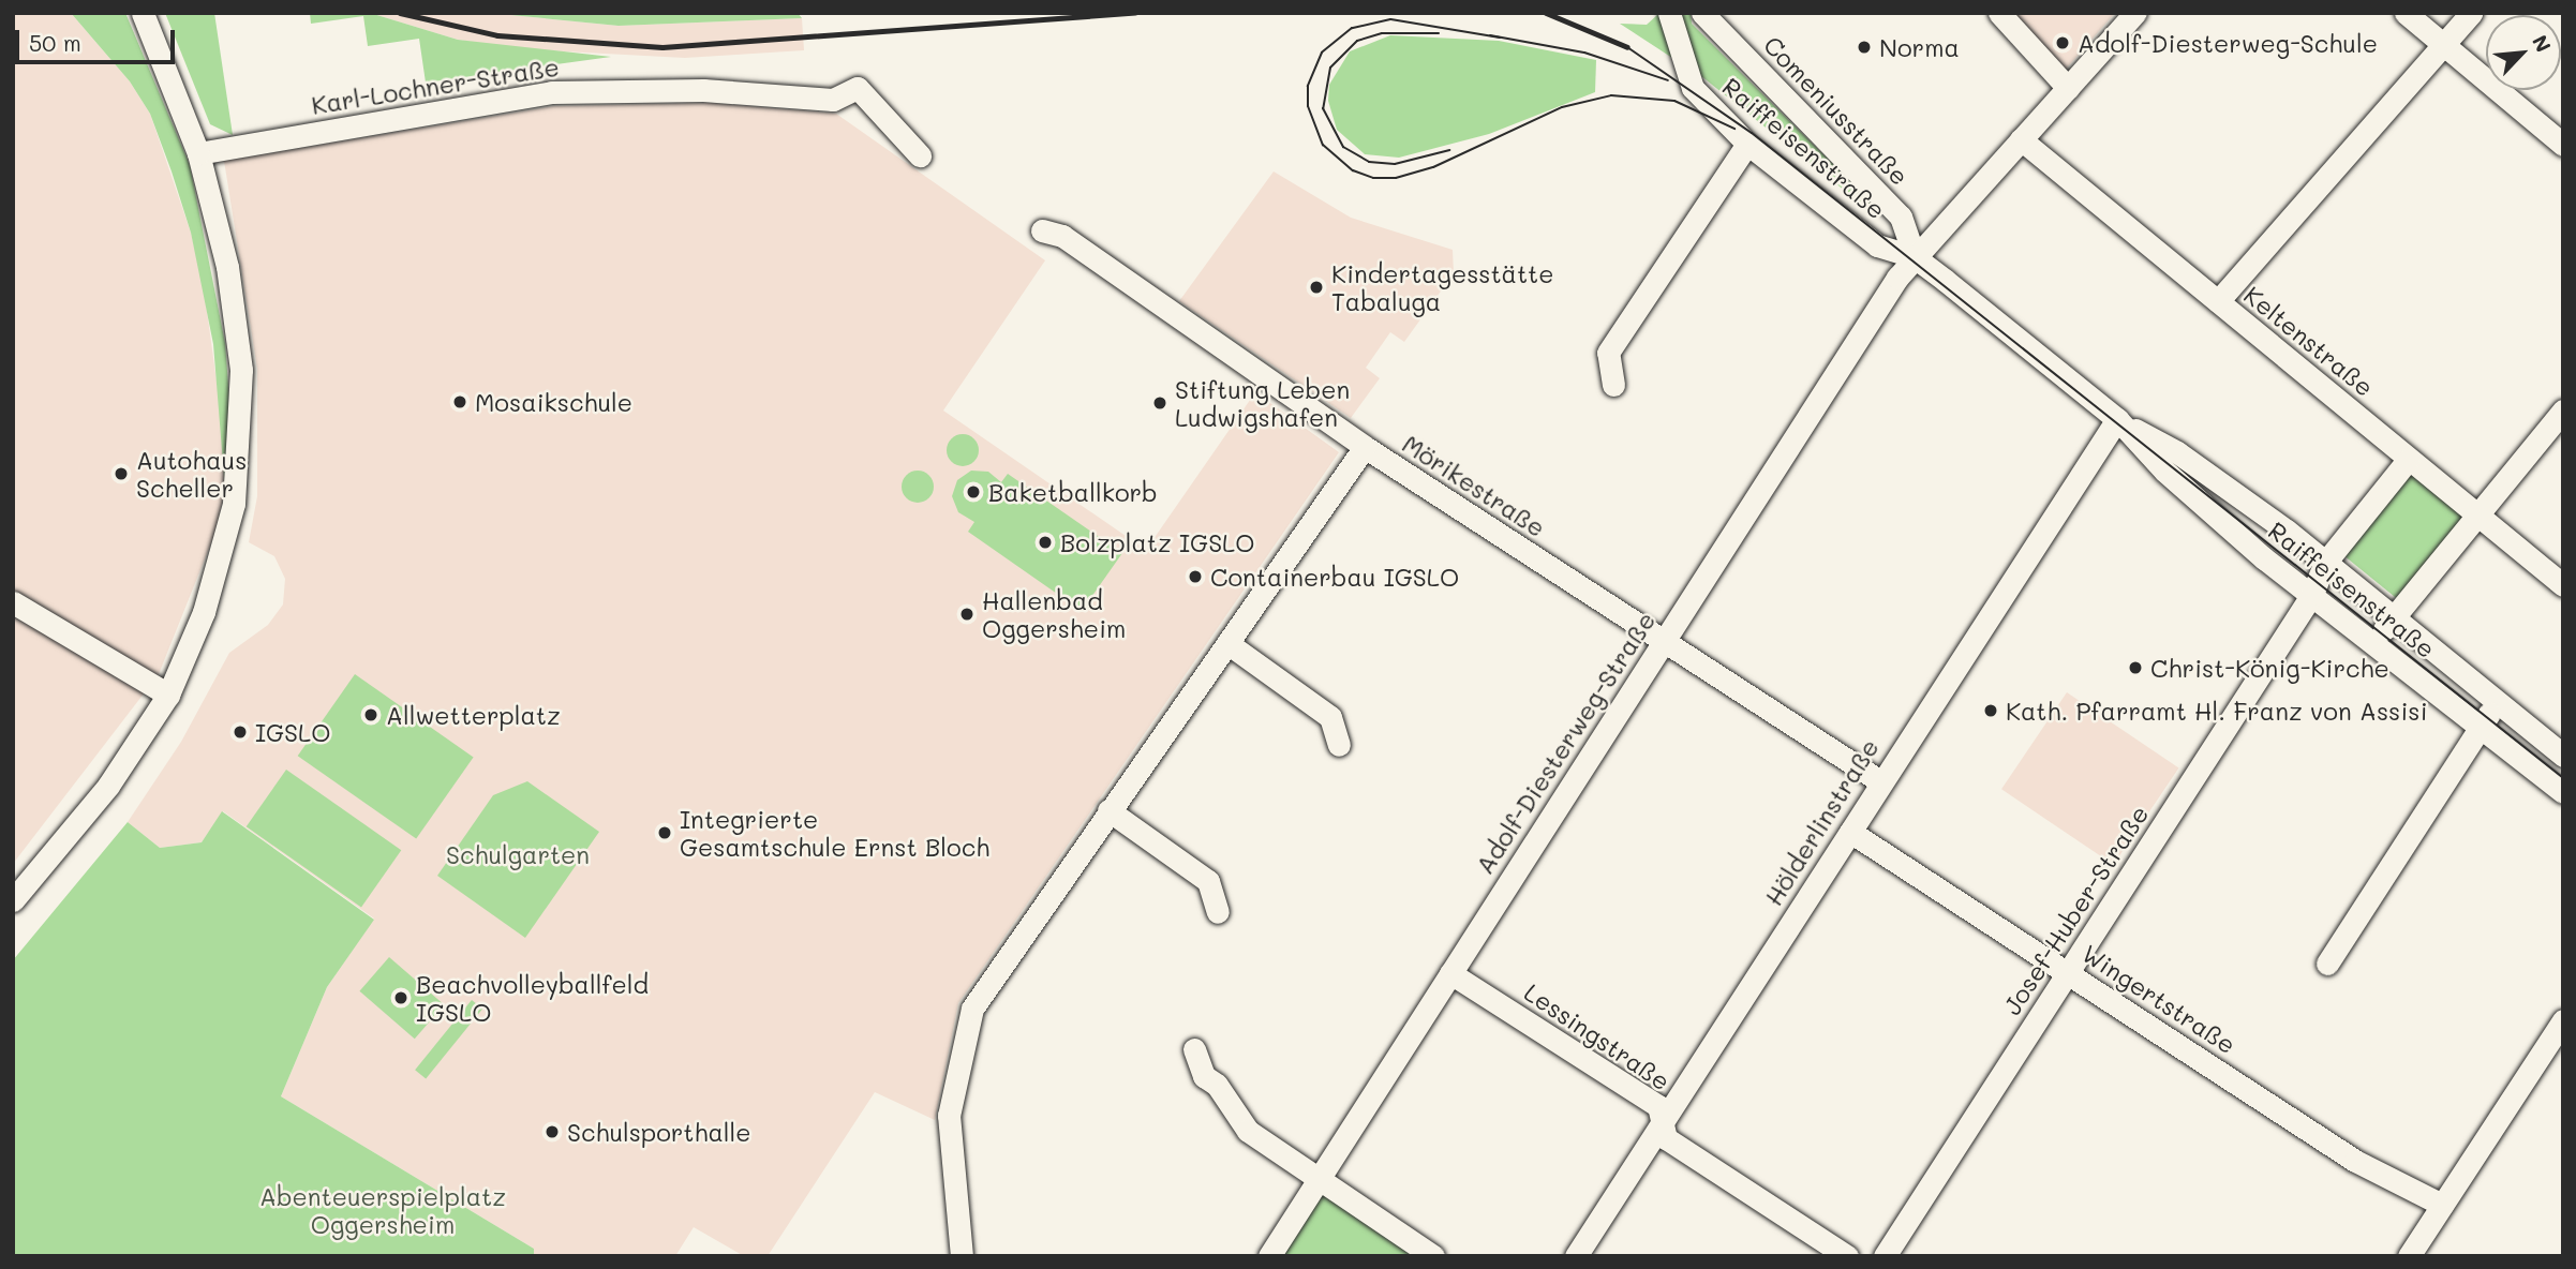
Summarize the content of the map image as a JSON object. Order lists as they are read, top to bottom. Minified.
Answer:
{"streets":{"street":["Karl-Lochner-Straße","Comeniusstraße","Raiffeisenstraße","Keltenstraße","Mörikestraße","Adolf-Diesterweg-Straße","Hölderlinstraße","Josef-Huber-Straße","Wingertstraße","Lessingstraße"]},"crossings":[["Comeniusstraße","Raiffeisenstraße"],["Comeniusstraße","Adolf-Diesterweg-Straße"],["Raiffeisenstraße","Adolf-Diesterweg-Straße"],["Raiffeisenstraße","Hölderlinstraße"],["Raiffeisenstraße","Josef-Huber-Straße"],["Keltenstraße","Adolf-Diesterweg-Straße"],["Keltenstraße","Josef-Huber-Straße"],["Mörikestraße","Adolf-Diesterweg-Straße"],["Mörikestraße","Hölderlinstraße"],["Adolf-Diesterweg-Straße","Lessingstraße"],["Hölderlinstraße","Wingertstraße"],["Hölderlinstraße","Lessingstraße"],["Josef-Huber-Straße","Wingertstraße"]],"parks":["Schulgarten","Abenteuerspielplatz Oggersheim"],"places":["Adolf-Diesterweg-Schule","Norma","Kindertagesstätte Tabaluga","Mosaikschule","Stiftung Leben Ludwigshafen","Autohaus Scheller","Baketballkorb","Bolzplatz IGSLO","Containerbau IGSLO","Hallenbad Oggersheim","Christ-König-Kirche","Kath. Pfarramt Hl. Franz von Assisi","Allwetterplatz","IGSLO","Integrierte Gesamtschule Ernst Bloch","Beachvolleyballfeld IGSLO","Schulsporthalle"],"scale_bar":"50 m","north":"top right"}
